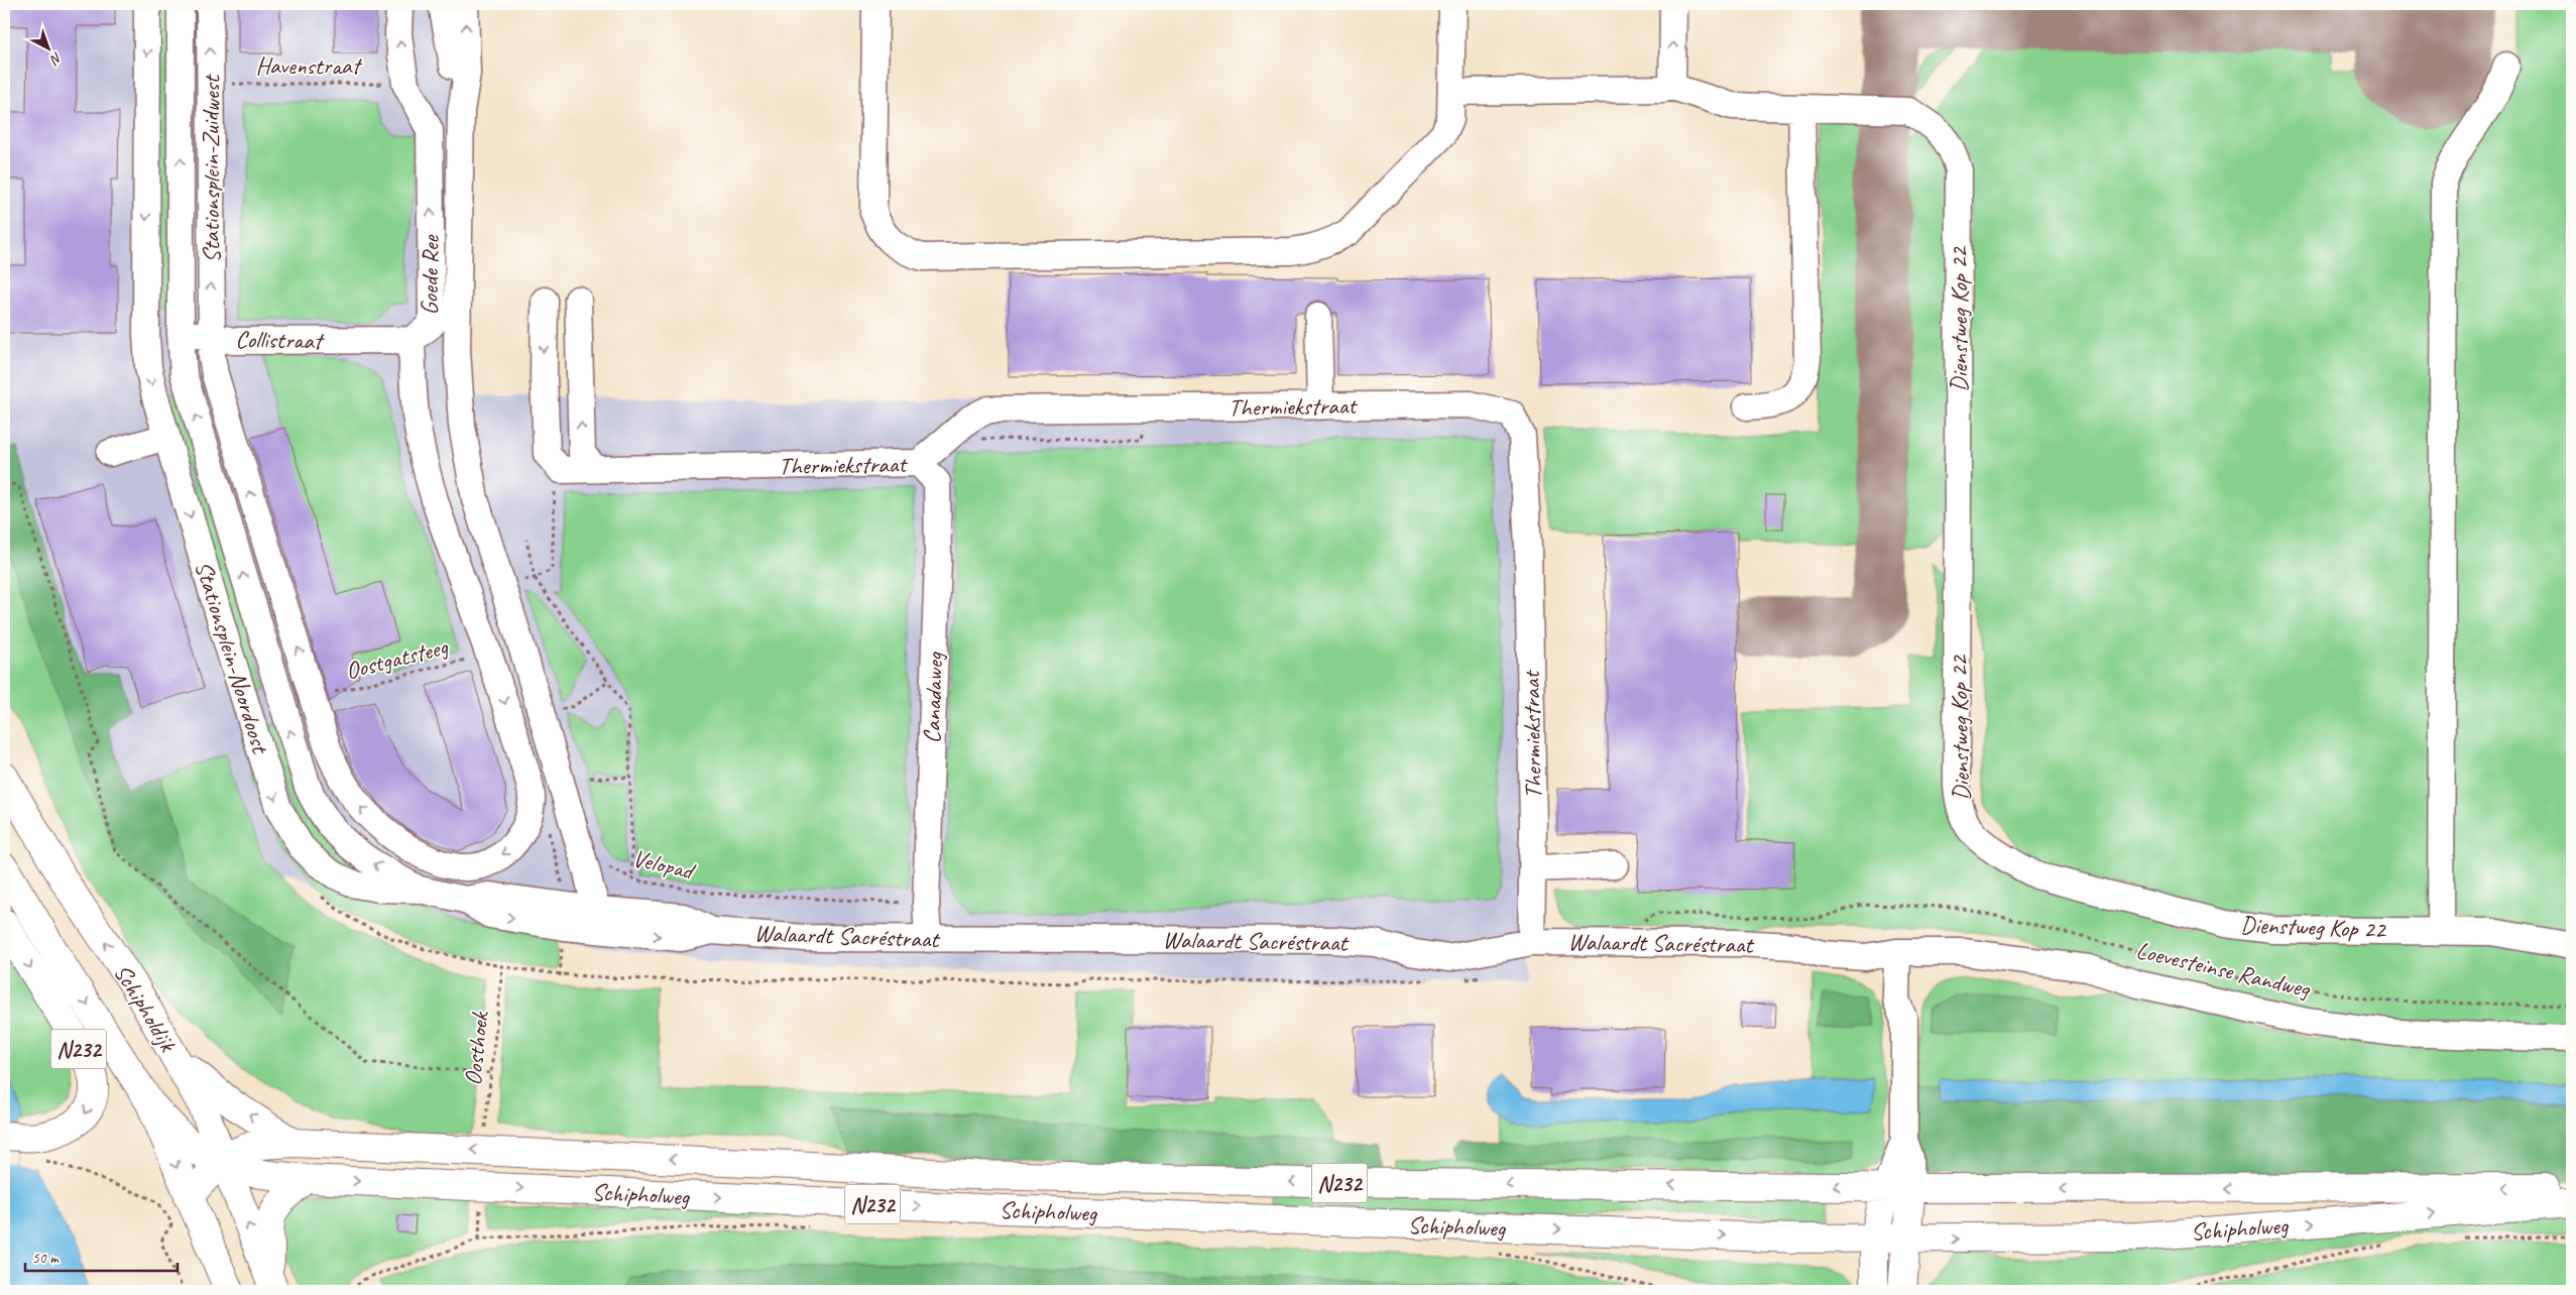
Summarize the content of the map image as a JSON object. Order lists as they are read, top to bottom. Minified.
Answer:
{"streets":{"main road":["Schipholdijk","N232","Schipholweg"],"street":["Stationsplein-Zuidwest","Goede Ree","Dienstweg Kop 22","Collistraat","Thermiekstraat","Stationsplein-Noordoost","Canadaweg","Walaardt Sacréstraat","Loevesteinse Randweg"],"path":["Havenstraat","Oostgatsteeg","Velopad","Oosthoek"]},"crossings":[["Havenstraat","Stationsplein-Zuidwest"],["Havenstraat","Goede Ree"],["Stationsplein-Zuidwest","Collistraat"],["Stationsplein-Zuidwest","Stationsplein-Noordoost"],["Goede Ree","Collistraat"],["Goede Ree","Oostgatsteeg"],["Collistraat","Stationsplein-Noordoost"],["Thermiekstraat","Canadaweg"],["Thermiekstraat","Walaardt Sacréstraat"],["Stationsplein-Noordoost","Oostgatsteeg"],["Stationsplein-Noordoost","Walaardt Sacréstraat"],["Canadaweg","Velopad"],["Canadaweg","Walaardt Sacréstraat"],["Walaardt Sacréstraat","Loevesteinse Randweg"],["Walaardt Sacréstraat","Oosthoek"],["Schipholdijk","N232"],["Schipholdijk","Schipholweg"],["N232","Schipholweg"]],"scale_bar":"50 m","north":"bottom right"}
